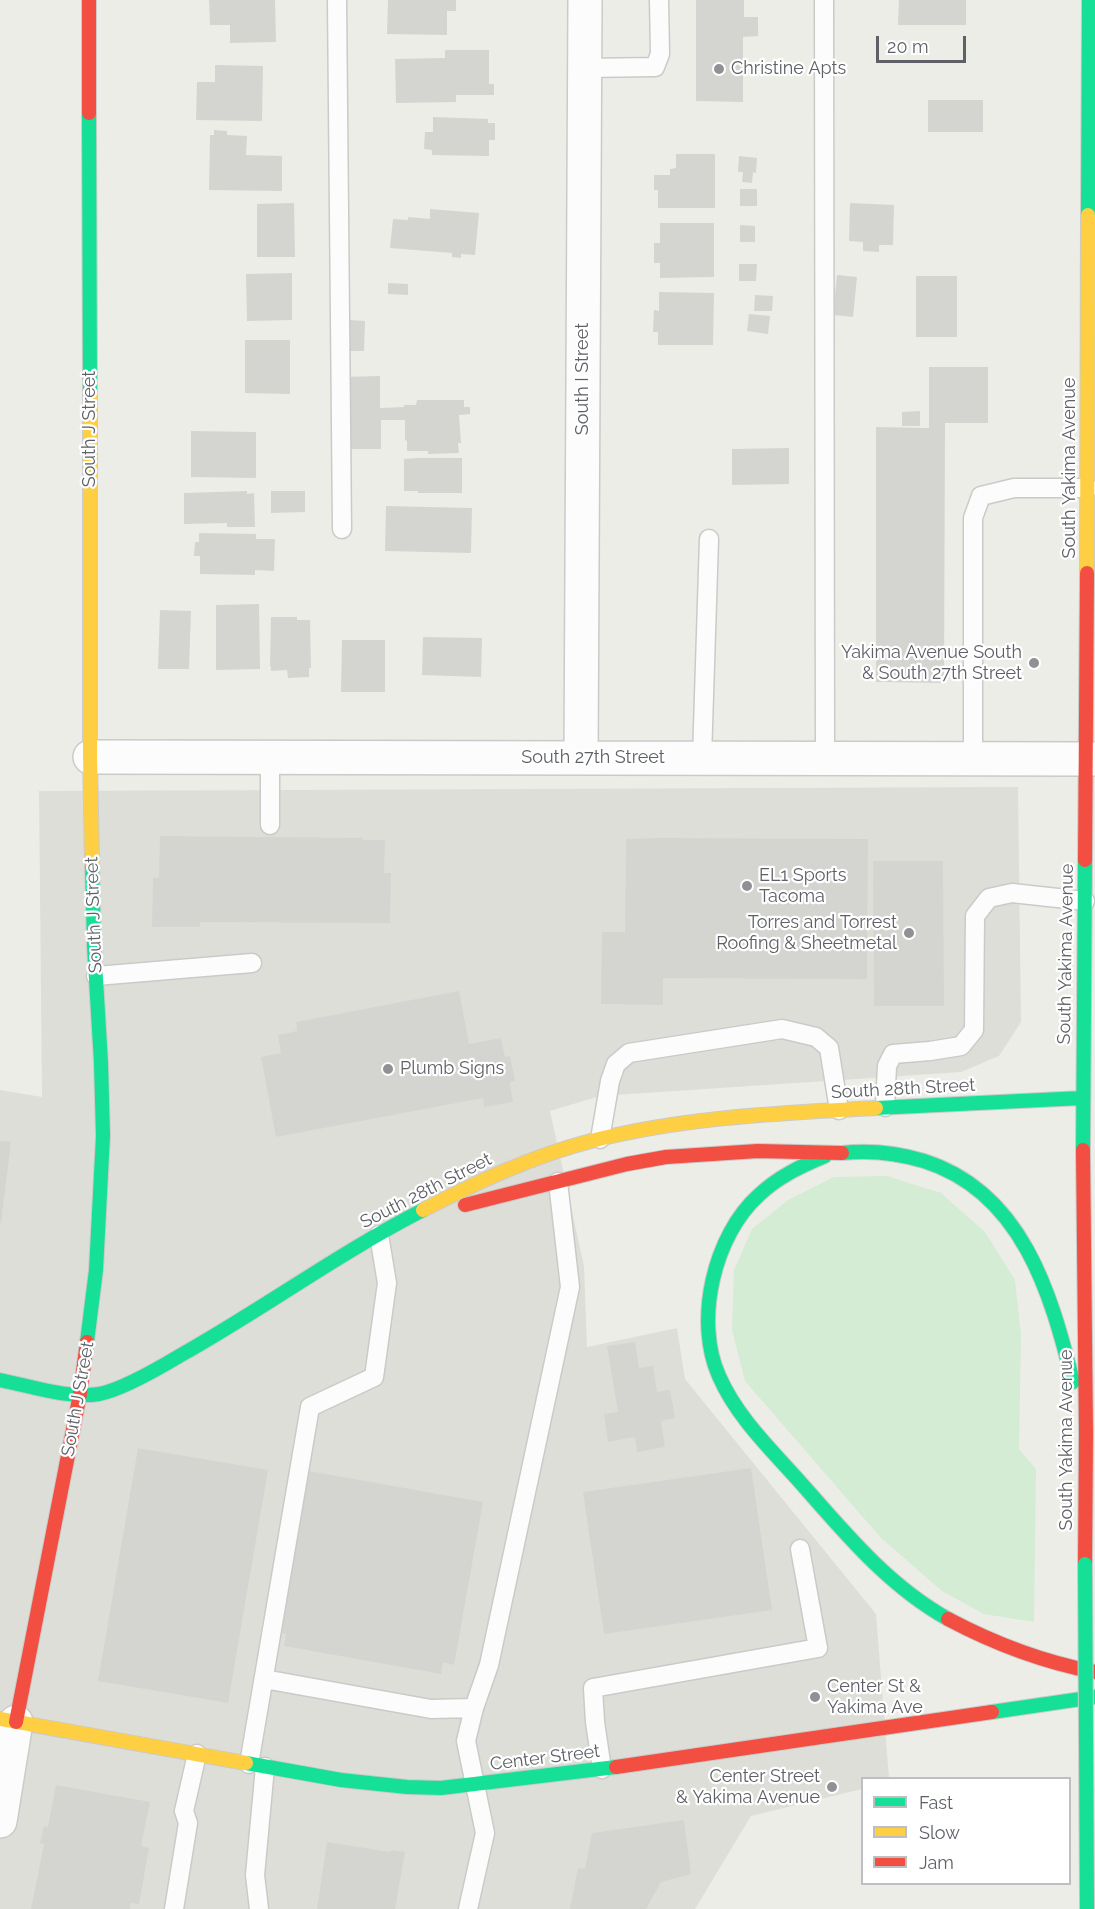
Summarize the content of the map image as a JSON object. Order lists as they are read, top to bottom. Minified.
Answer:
{"streets":{"main road":["South J Street","South Yakima Avenue","South 28th Street","Center Street"],"street":["South I Street","South 27th Street"]},"crossings":[["South I Street","South 27th Street"],["South J Street","South 27th Street"],["South J Street","South 28th Street"],["South J Street","Center Street"],["South Yakima Avenue","South 27th Street"],["South Yakima Avenue","South 28th Street"]],"places":["Christine Apts","Yakima Avenue South & South 27th Street","EL1 Sports Tacoma","Torres and Torrest Roofing & Sheetmetal","Plumb Signs","Center St & Yakima Ave","Center Street & Yakima Avenue"],"legend":["Fast","Slow","Jam"],"scale_bar":"20 m"}
